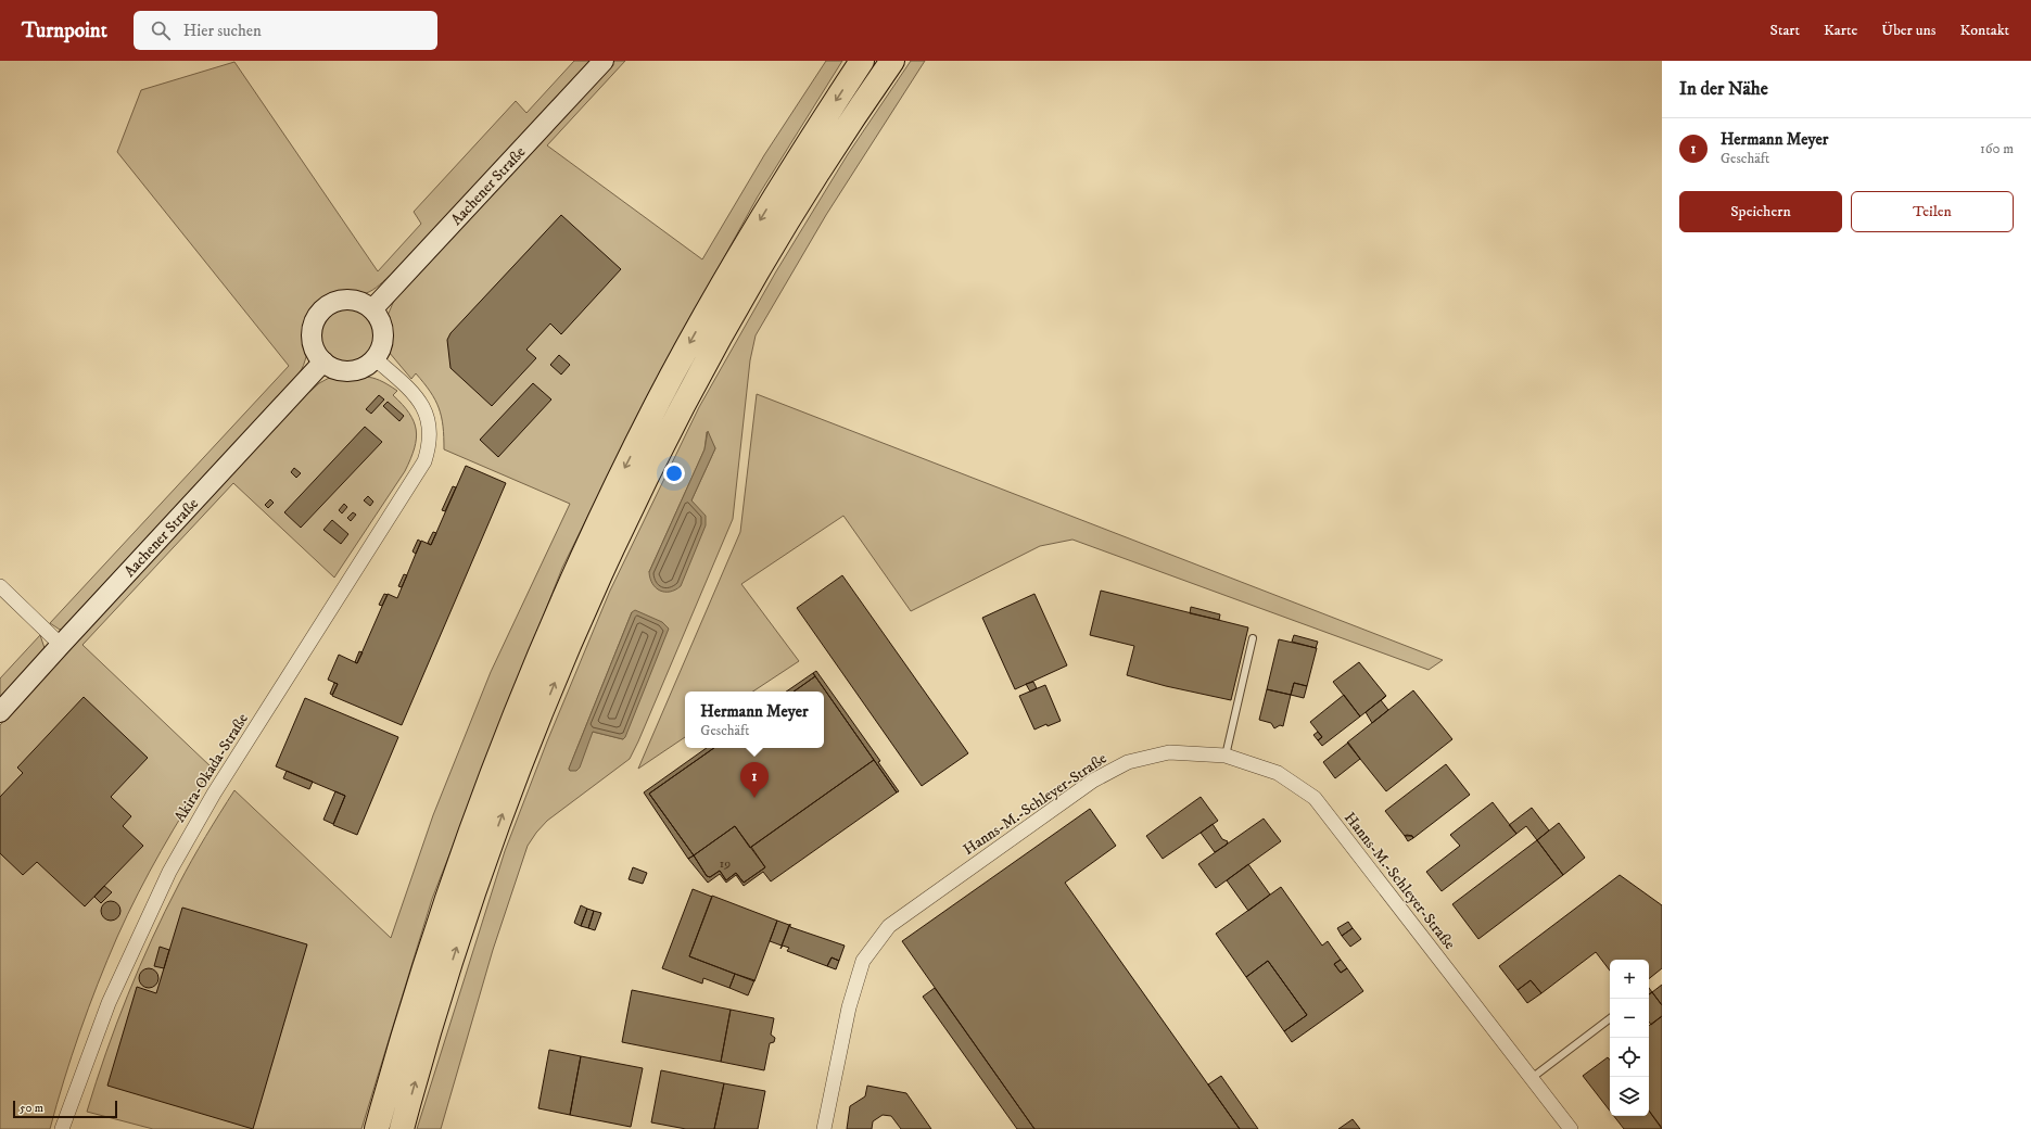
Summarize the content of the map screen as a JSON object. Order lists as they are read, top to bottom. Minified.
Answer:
{"streets":{"street":["Aachener Straße","Akira-Okada-Straße","Hanns-M.-Schleyer-Straße"]},"crossings":[["Aachener Straße","Akira-Okada-Straße"]],"house_numbers":["19"],"scale_bar":"50 m","page":{"header":"Turnpoint","search":"Hier suchen","nav":["Start","Karte","Über uns","Kontakt"],"heading":"In der Nähe","list":[{"mark":"1","name":"Hermann Meyer","note":"Geschäft","value":"160 m"}],"buttons":["Speichern","Teilen"],"popup":["Hermann Meyer","Geschäft"],"pins":"1","map_buttons":["+","−"],"scale":"50 m"}}
